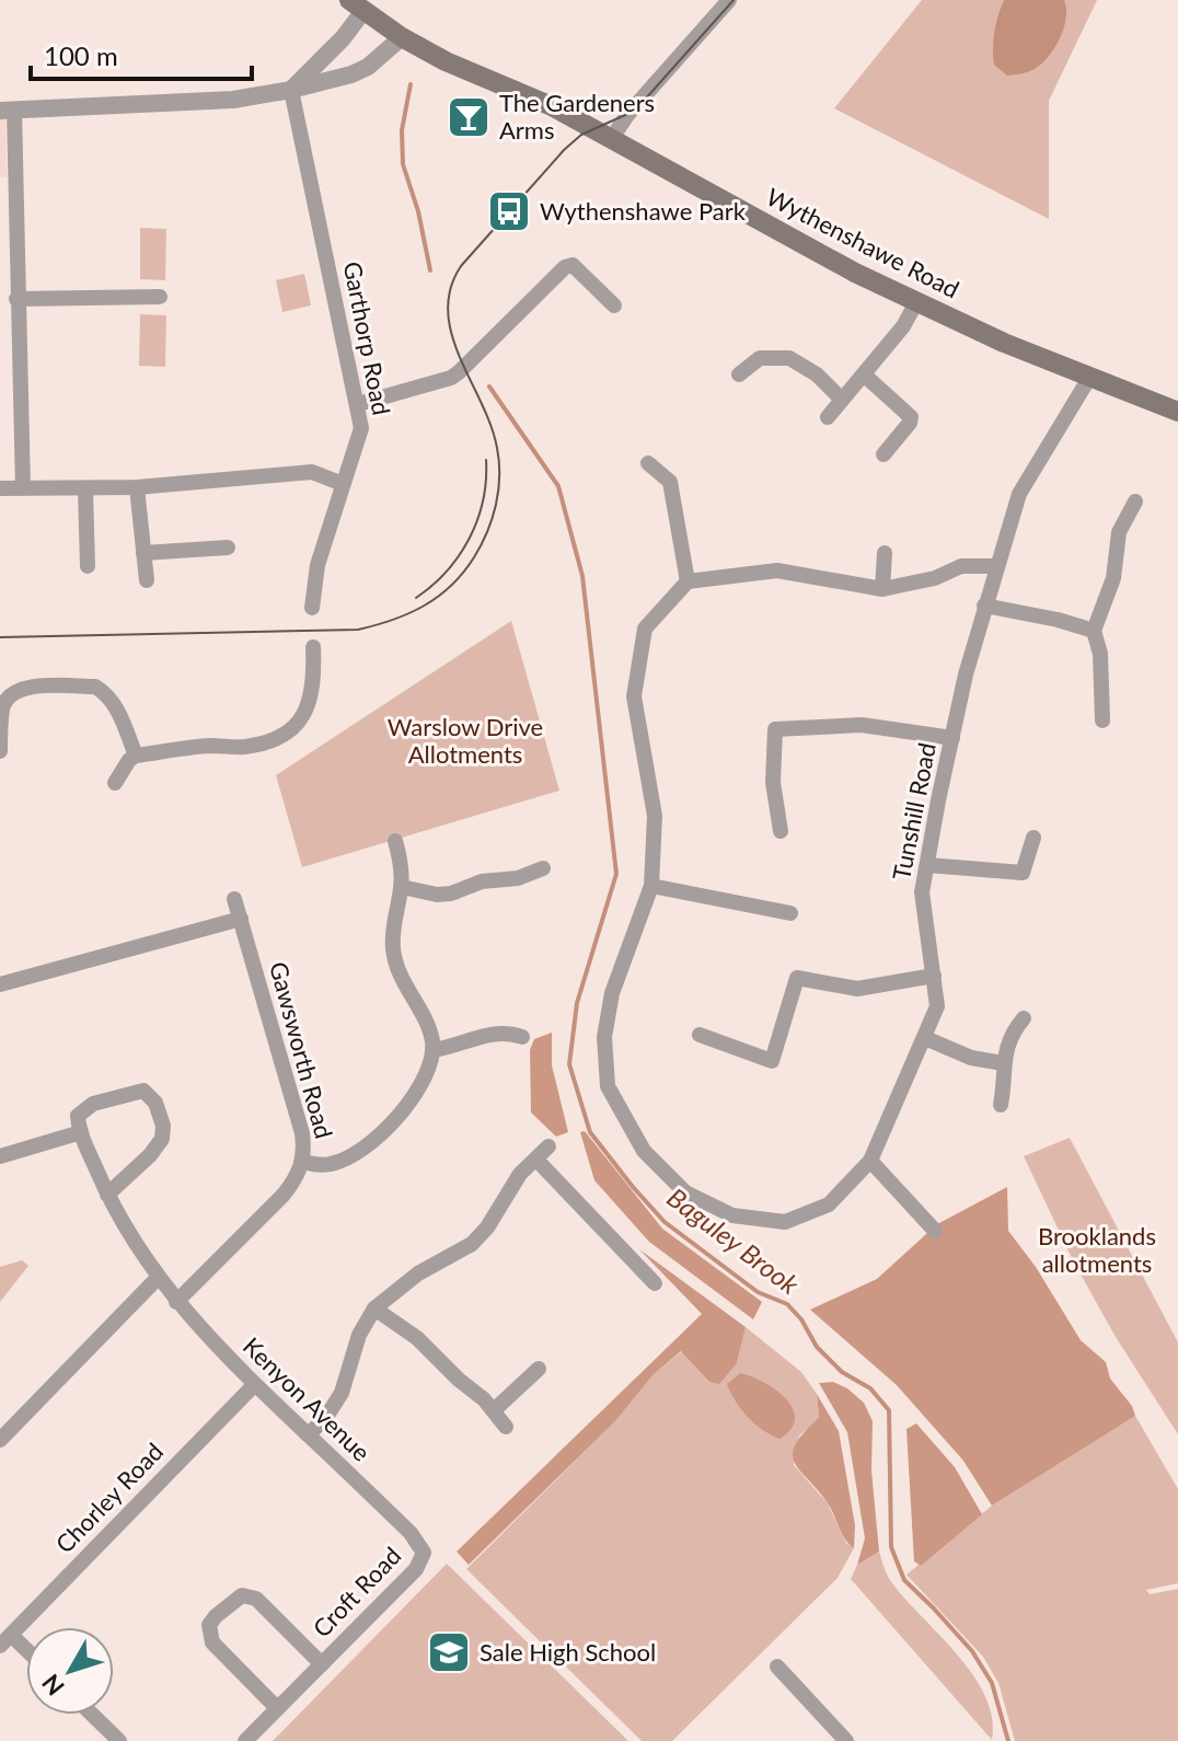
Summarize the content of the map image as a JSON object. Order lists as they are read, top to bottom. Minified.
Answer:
{"streets":{"main road":["Wythenshawe Road"],"street":["Garthorp Road","Tunshill Road","Gawsworth Road","Kenyon Avenue","Chorley Road","Croft Road"]},"crossings":[["Wythenshawe Road","Tunshill Road"],["Gawsworth Road","Kenyon Avenue"],["Kenyon Avenue","Chorley Road"],["Kenyon Avenue","Croft Road"]],"water":["Baguley Brook"],"parks":["Warslow Drive Allotments","Brooklands allotments"],"places":{"bar":["The Gardeners Arms"],"bus stop":["Wythenshawe Park"],"school or university":["Sale High School"]},"scale_bar":"100 m","north":"bottom left"}
